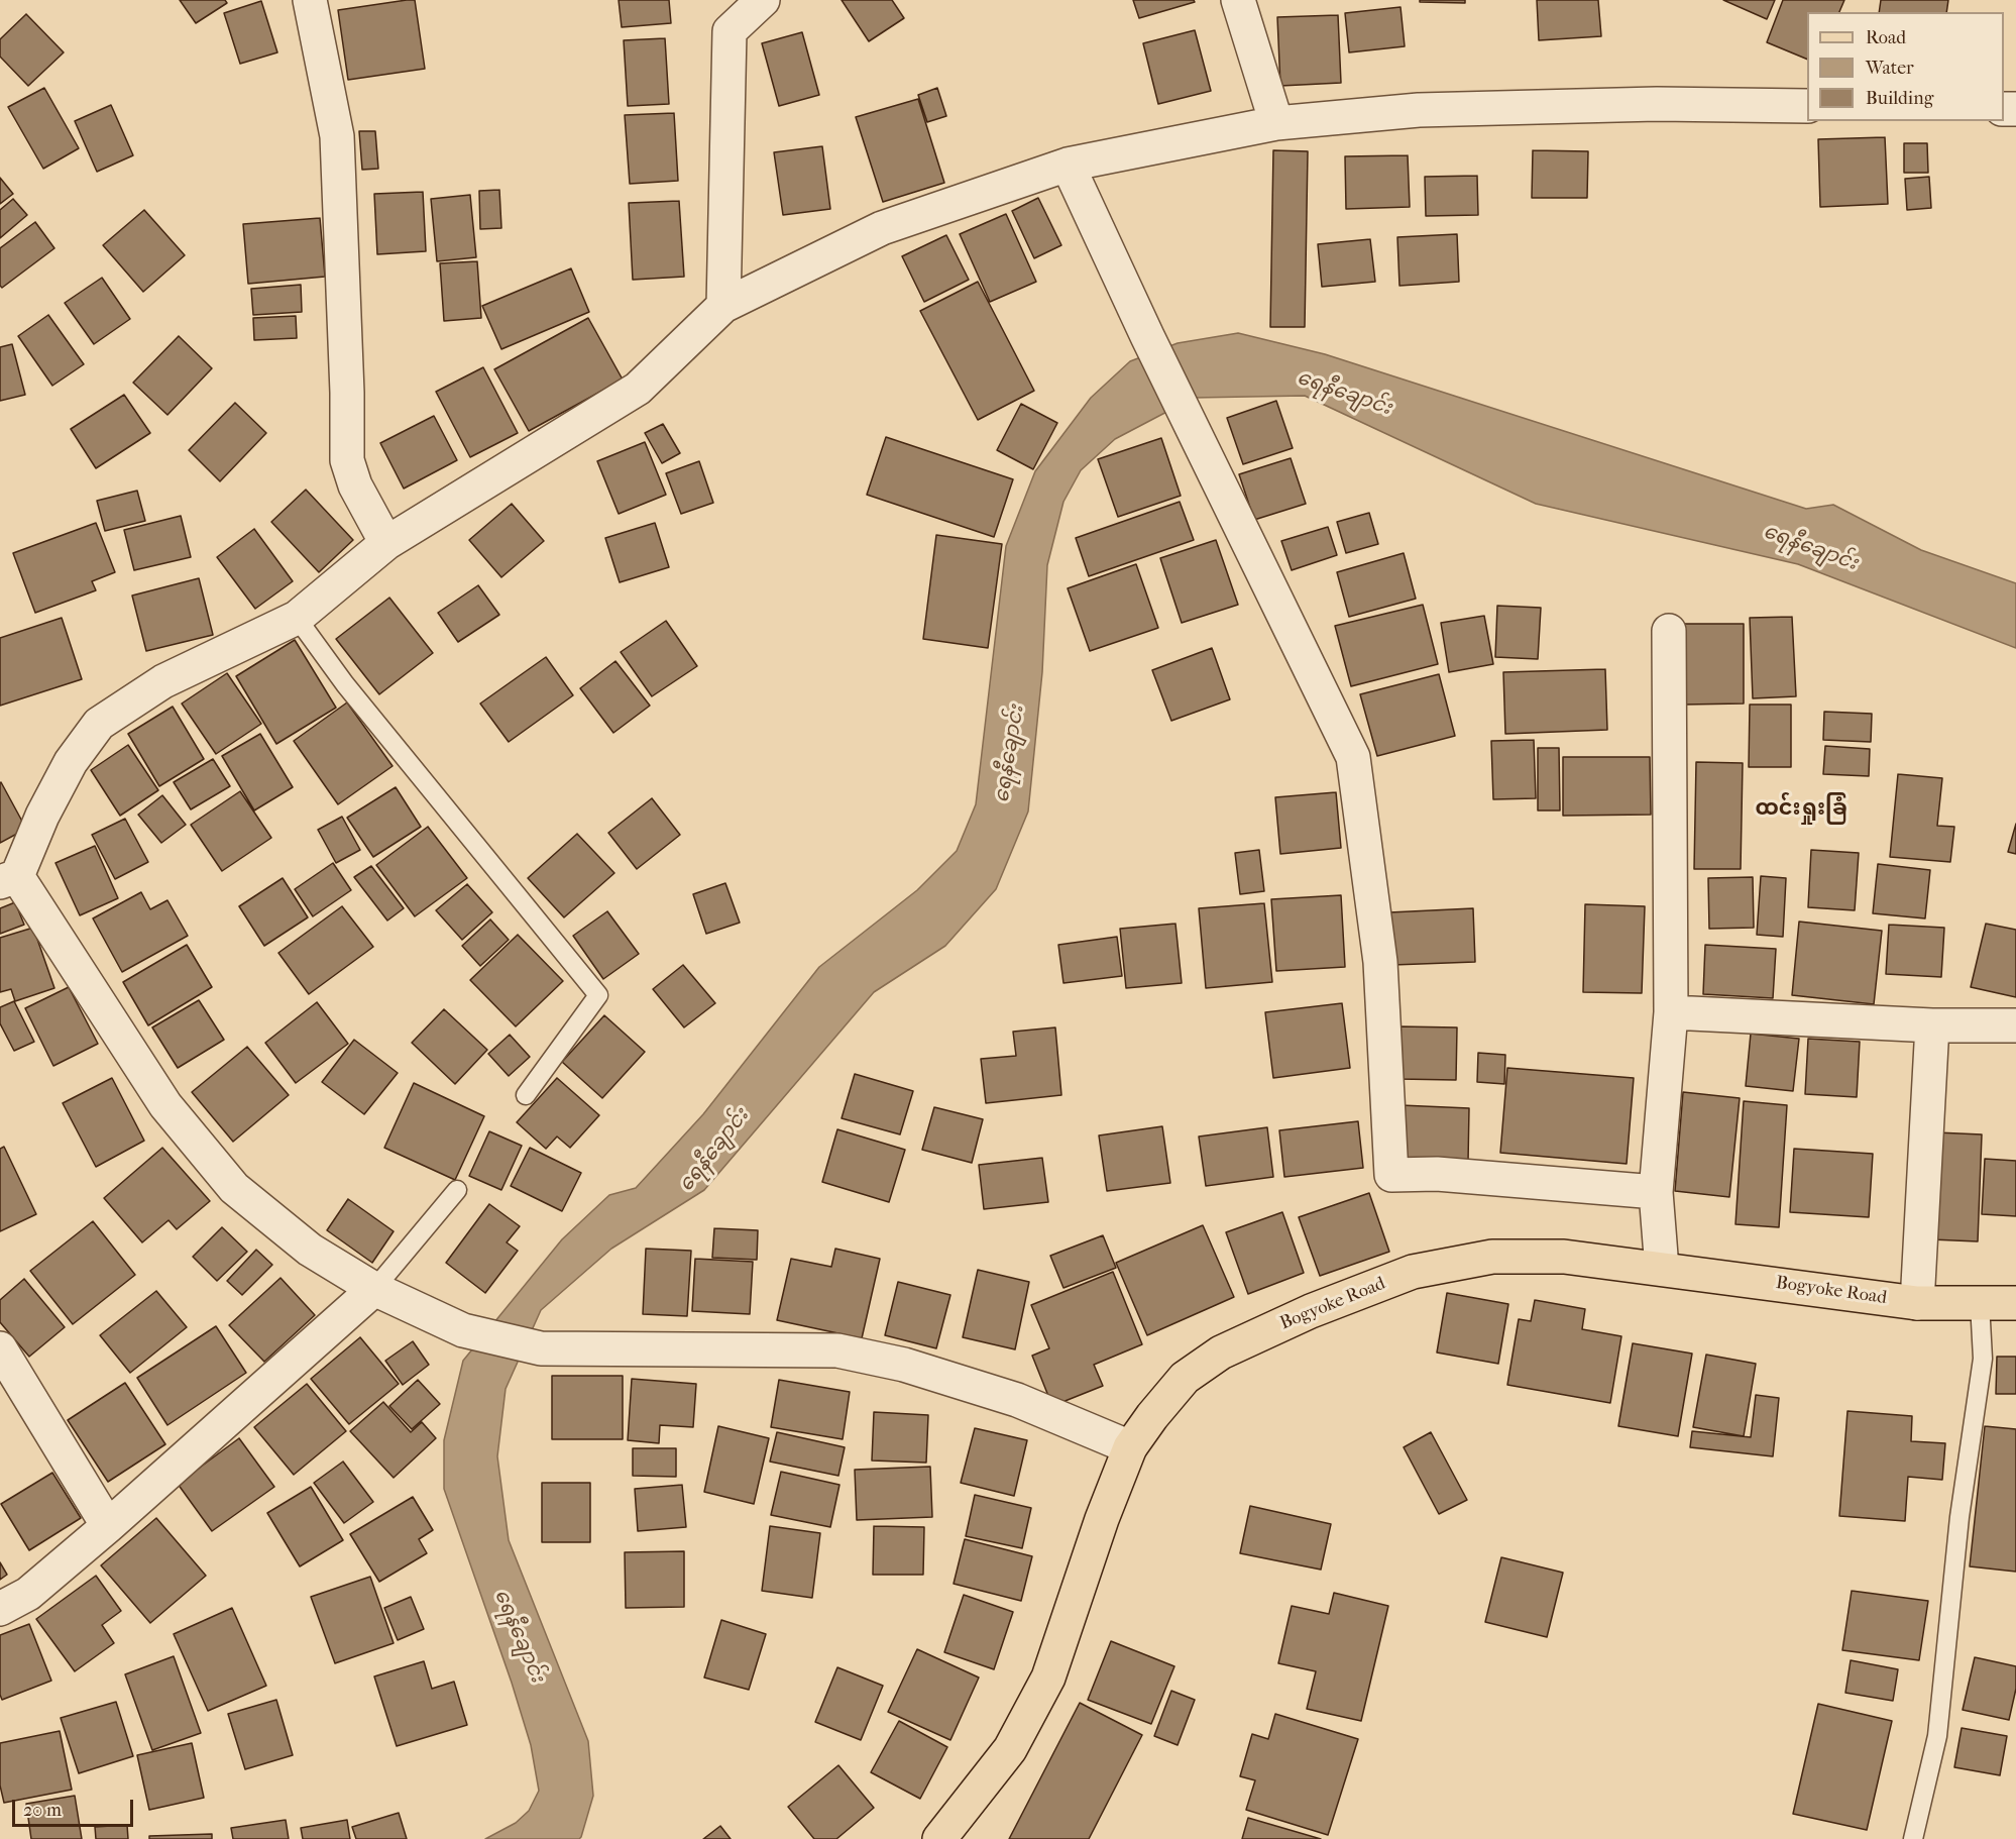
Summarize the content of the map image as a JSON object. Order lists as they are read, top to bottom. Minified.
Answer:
{"streets":{"main road":["Bogyoke Road"]},"districts":["ထင်းရှုးခြံ"],"water":["ရေနီချောင်း"],"legend":["Road","Water","Building"],"scale_bar":"20 m"}
